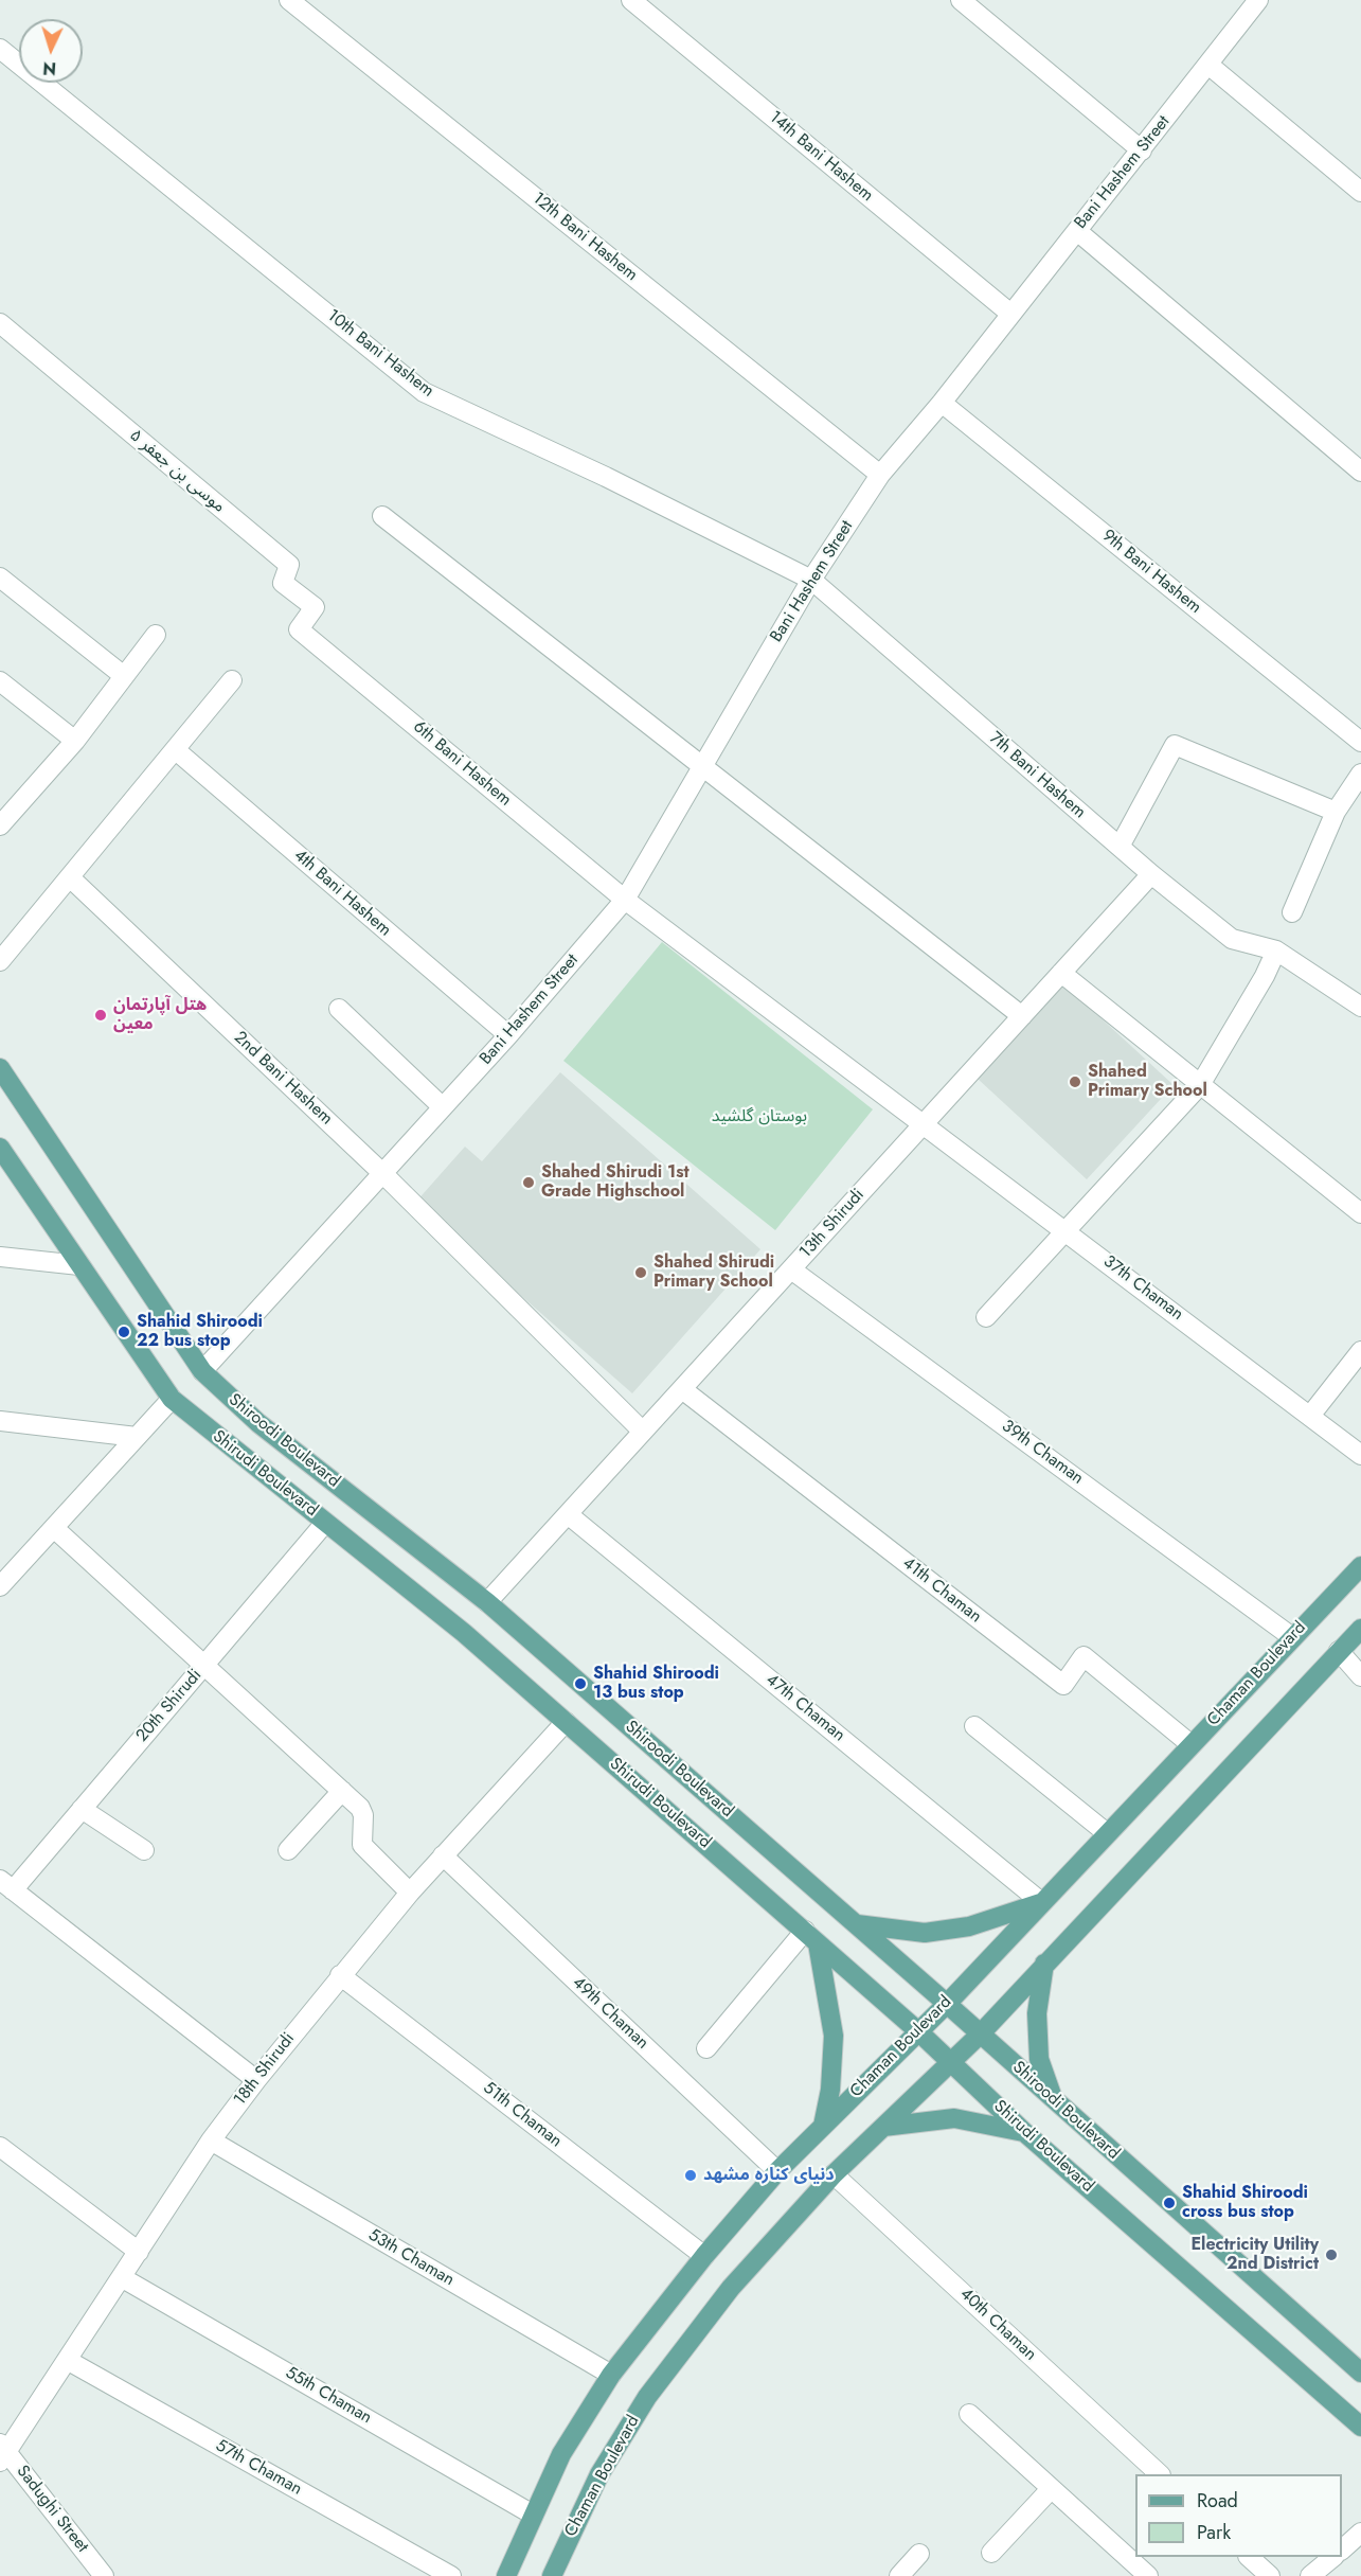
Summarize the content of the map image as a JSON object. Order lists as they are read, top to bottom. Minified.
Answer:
{"streets":{"main road":["Shiroodi Boulevard","Shirudi Boulevard","Chaman Boulevard"],"street":["14th Bani Hashem","Bani Hashem Street","12th Bani Hashem","10th Bani Hashem","موسی بن جعفر ۵","9th Bani Hashem","6th Bani Hashem","7th Bani Hashem","4th Bani Hashem","2nd Bani Hashem","13th Shirudi","37th Chaman","39th Chaman","41th Chaman","20th Shirudi","47th Chaman","49th Chaman","18th Shirudi","51th Chaman","53th Chaman","40th Chaman","55th Chaman","57th Chaman","Sadughi Street"]},"crossings":[["14th Bani Hashem","Bani Hashem Street"],["Bani Hashem Street","12th Bani Hashem"],["Bani Hashem Street","10th Bani Hashem"],["Bani Hashem Street","9th Bani Hashem"],["Bani Hashem Street","6th Bani Hashem"],["Bani Hashem Street","7th Bani Hashem"],["Bani Hashem Street","4th Bani Hashem"],["Bani Hashem Street","2nd Bani Hashem"],["Bani Hashem Street","Shiroodi Boulevard"],["10th Bani Hashem","7th Bani Hashem"],["موسی بن جعفر ۵","6th Bani Hashem"],["6th Bani Hashem","13th Shirudi"],["6th Bani Hashem","37th Chaman"],["7th Bani Hashem","13th Shirudi"],["2nd Bani Hashem","13th Shirudi"],["13th Shirudi","37th Chaman"],["13th Shirudi","Shiroodi Boulevard"],["13th Shirudi","39th Chaman"],["13th Shirudi","41th Chaman"],["13th Shirudi","47th Chaman"],["Shiroodi Boulevard","Chaman Boulevard"],["39th Chaman","Chaman Boulevard"],["Shirudi Boulevard","Chaman Boulevard"],["Shirudi Boulevard","20th Shirudi"],["Shirudi Boulevard","18th Shirudi"],["41th Chaman","Chaman Boulevard"],["Chaman Boulevard","47th Chaman"],["Chaman Boulevard","49th Chaman"],["Chaman Boulevard","51th Chaman"],["Chaman Boulevard","53th Chaman"],["Chaman Boulevard","40th Chaman"],["Chaman Boulevard","55th Chaman"],["49th Chaman","18th Shirudi"],["18th Shirudi","51th Chaman"],["18th Shirudi","53th Chaman"],["18th Shirudi","55th Chaman"],["18th Shirudi","57th Chaman"],["18th Shirudi","Sadughi Street"]],"parks":["بوستان گلشید"],"places":["هتل آپارتمان معین","Shahed Primary School","Shahed Shirudi 1st Grade Highschool","Shahed Shirudi Primary School","Shahid Shiroodi 22 bus stop","Shahid Shiroodi 13 bus stop","دنیای کناره مشهد","Shahid Shiroodi cross bus stop","Electricity Utility 2nd District"],"legend":["Road","Park"],"north":"bottom"}
